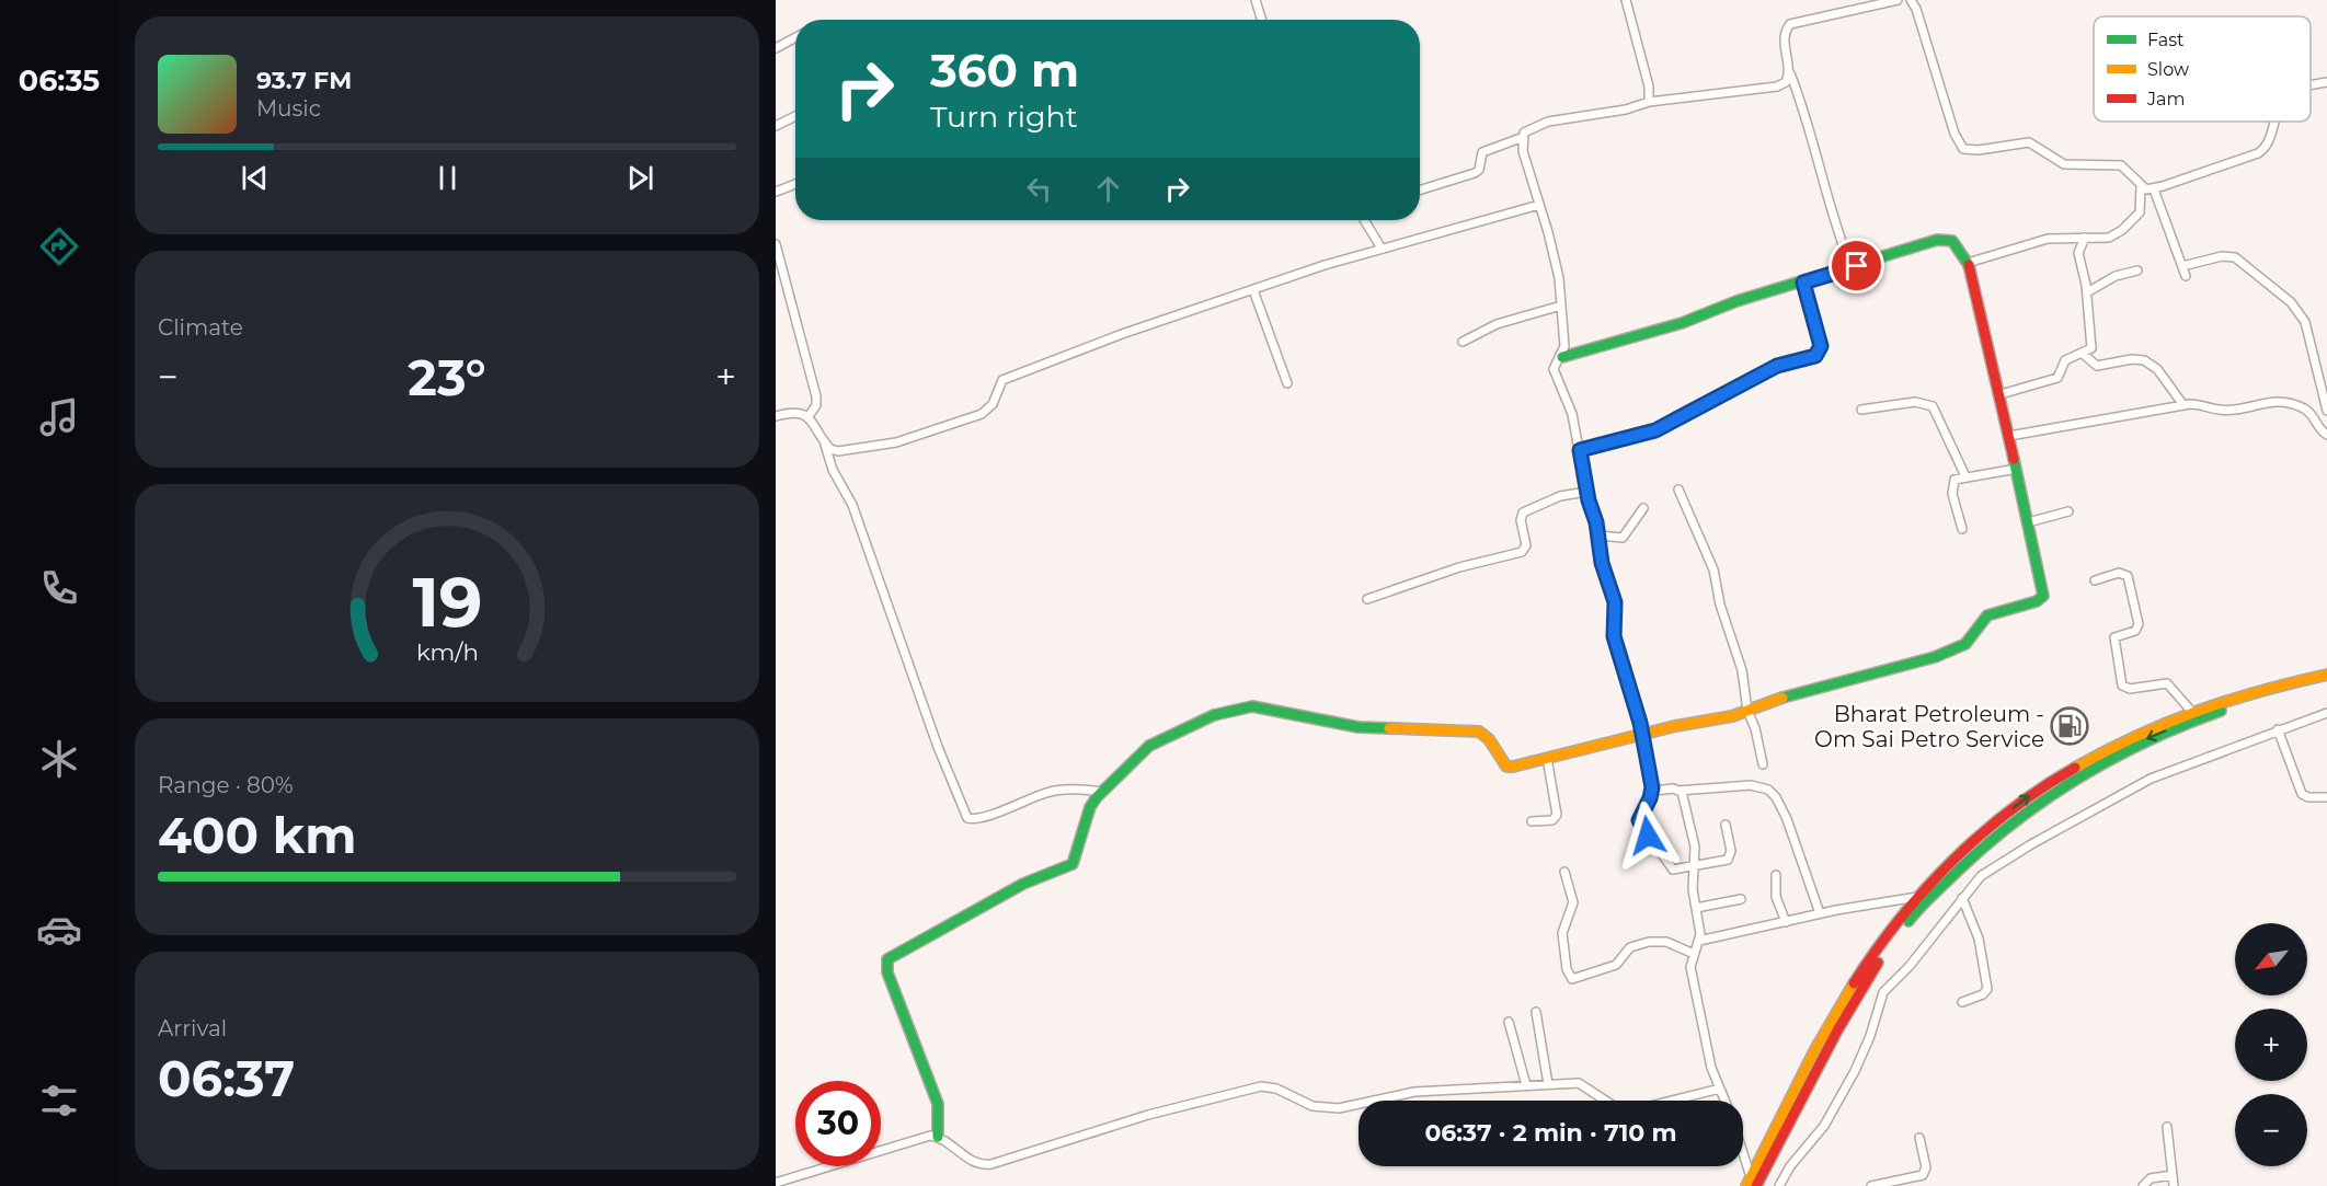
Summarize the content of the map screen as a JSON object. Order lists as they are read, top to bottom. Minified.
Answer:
{"places":{"fuel station":["Bharat Petroleum - Om Sai Petro Service"]},"legend":["Fast","Slow","Jam"],"north":"bottom left","page":{"tabs":"06:35","turn":["360 m","Turn right"],"song":["93.7 FM","Music"],"tile":["Climate",["Range · 80%","400 km"],["Arrival","06:37"]],"heat":["−","23°","+"],"map_buttons":["+","−"],"limit":"30","trip":"06:37 · 2 min · 710 m","gauge":["19","km/h"]}}
